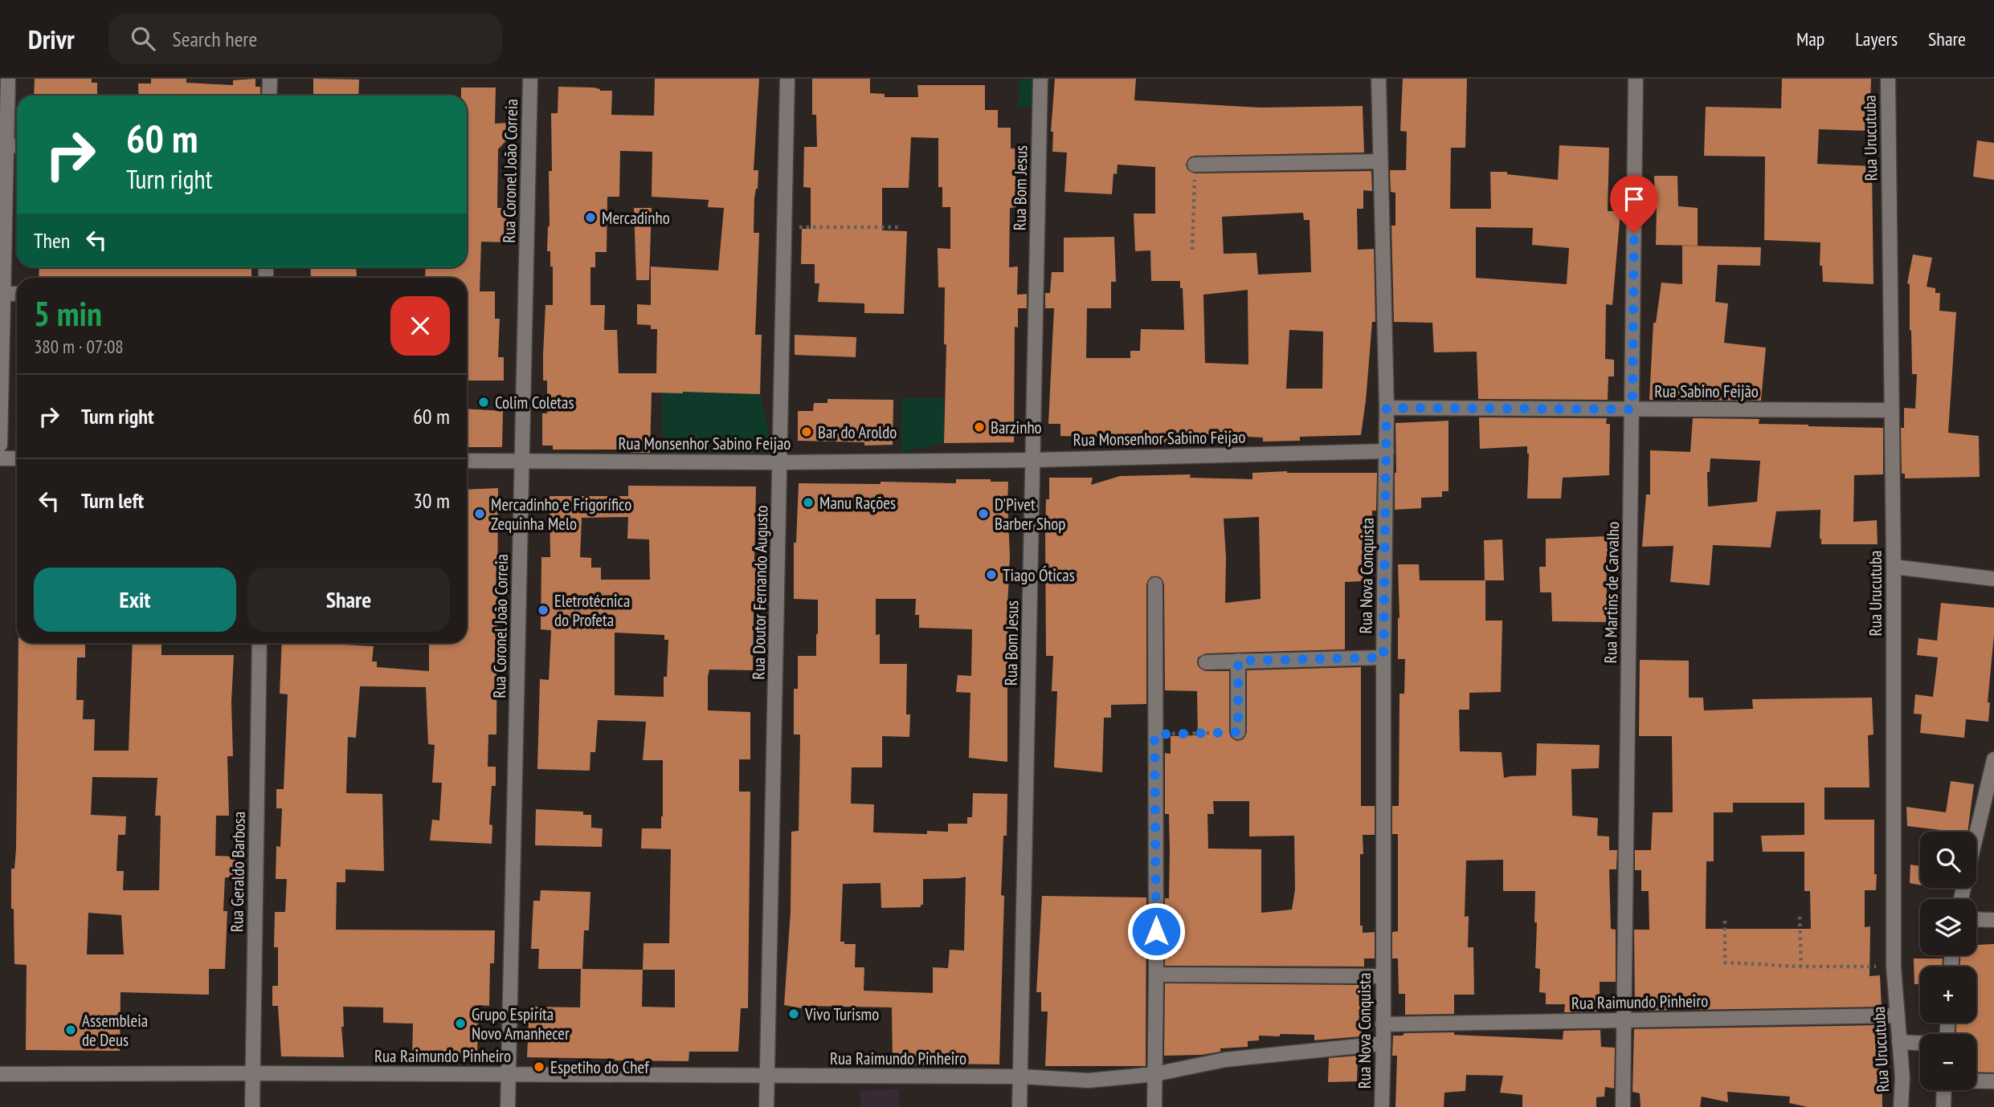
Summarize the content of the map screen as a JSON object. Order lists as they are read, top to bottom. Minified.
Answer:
{"streets":{"street":["Rua Urucutuba","Rua Coronel João Correia","Rua Bom Jesus","Rua Sabino Feijão","Rua Monsenhor Sabino Feijao","Rua Nova Conquista","Rua Doutor Fernando Augusto","Rua Martins de Carvalho","Rua Geraldo Barbosa","Rua Raimundo Pinheiro"]},"crossings":[["Rua Urucutuba","Rua Sabino Feijão"],["Rua Urucutuba","Rua Raimundo Pinheiro"],["Rua Coronel João Correia","Rua Monsenhor Sabino Feijao"],["Rua Coronel João Correia","Rua Raimundo Pinheiro"],["Rua Bom Jesus","Rua Monsenhor Sabino Feijao"],["Rua Bom Jesus","Rua Raimundo Pinheiro"],["Rua Sabino Feijão","Rua Nova Conquista"],["Rua Sabino Feijão","Rua Martins de Carvalho"],["Rua Monsenhor Sabino Feijao","Rua Nova Conquista"],["Rua Monsenhor Sabino Feijao","Rua Doutor Fernando Augusto"],["Rua Nova Conquista","Rua Raimundo Pinheiro"],["Rua Doutor Fernando Augusto","Rua Raimundo Pinheiro"],["Rua Martins de Carvalho","Rua Raimundo Pinheiro"],["Rua Geraldo Barbosa","Rua Raimundo Pinheiro"]],"places":["Mercadinho","Colim Coletas","Barzinho","Bar do Aroldo","Manu Rações","Mercadinho e Frigorífico Zequinha Melo","D'Pivet Barber Shop","Tiago Óticas","Eletrotécnica do Profeta","Vivo Turismo","Grupo Espiríta Novo Amanhecer","Assembleia de Deus","Espetiho do Chef"],"page":{"header":"Drivr","search":"Search here","nav":["Map","Layers","Share"],"turn":["60 m","Turn right"],"then":"Then","heading":["5 min","380 m · 07:08"],"list":[{"name":"Turn right","value":"60 m"},{"name":"Turn left","value":"30 m"}],"buttons":["Exit","Share"],"map_buttons":["+","−"]}}
